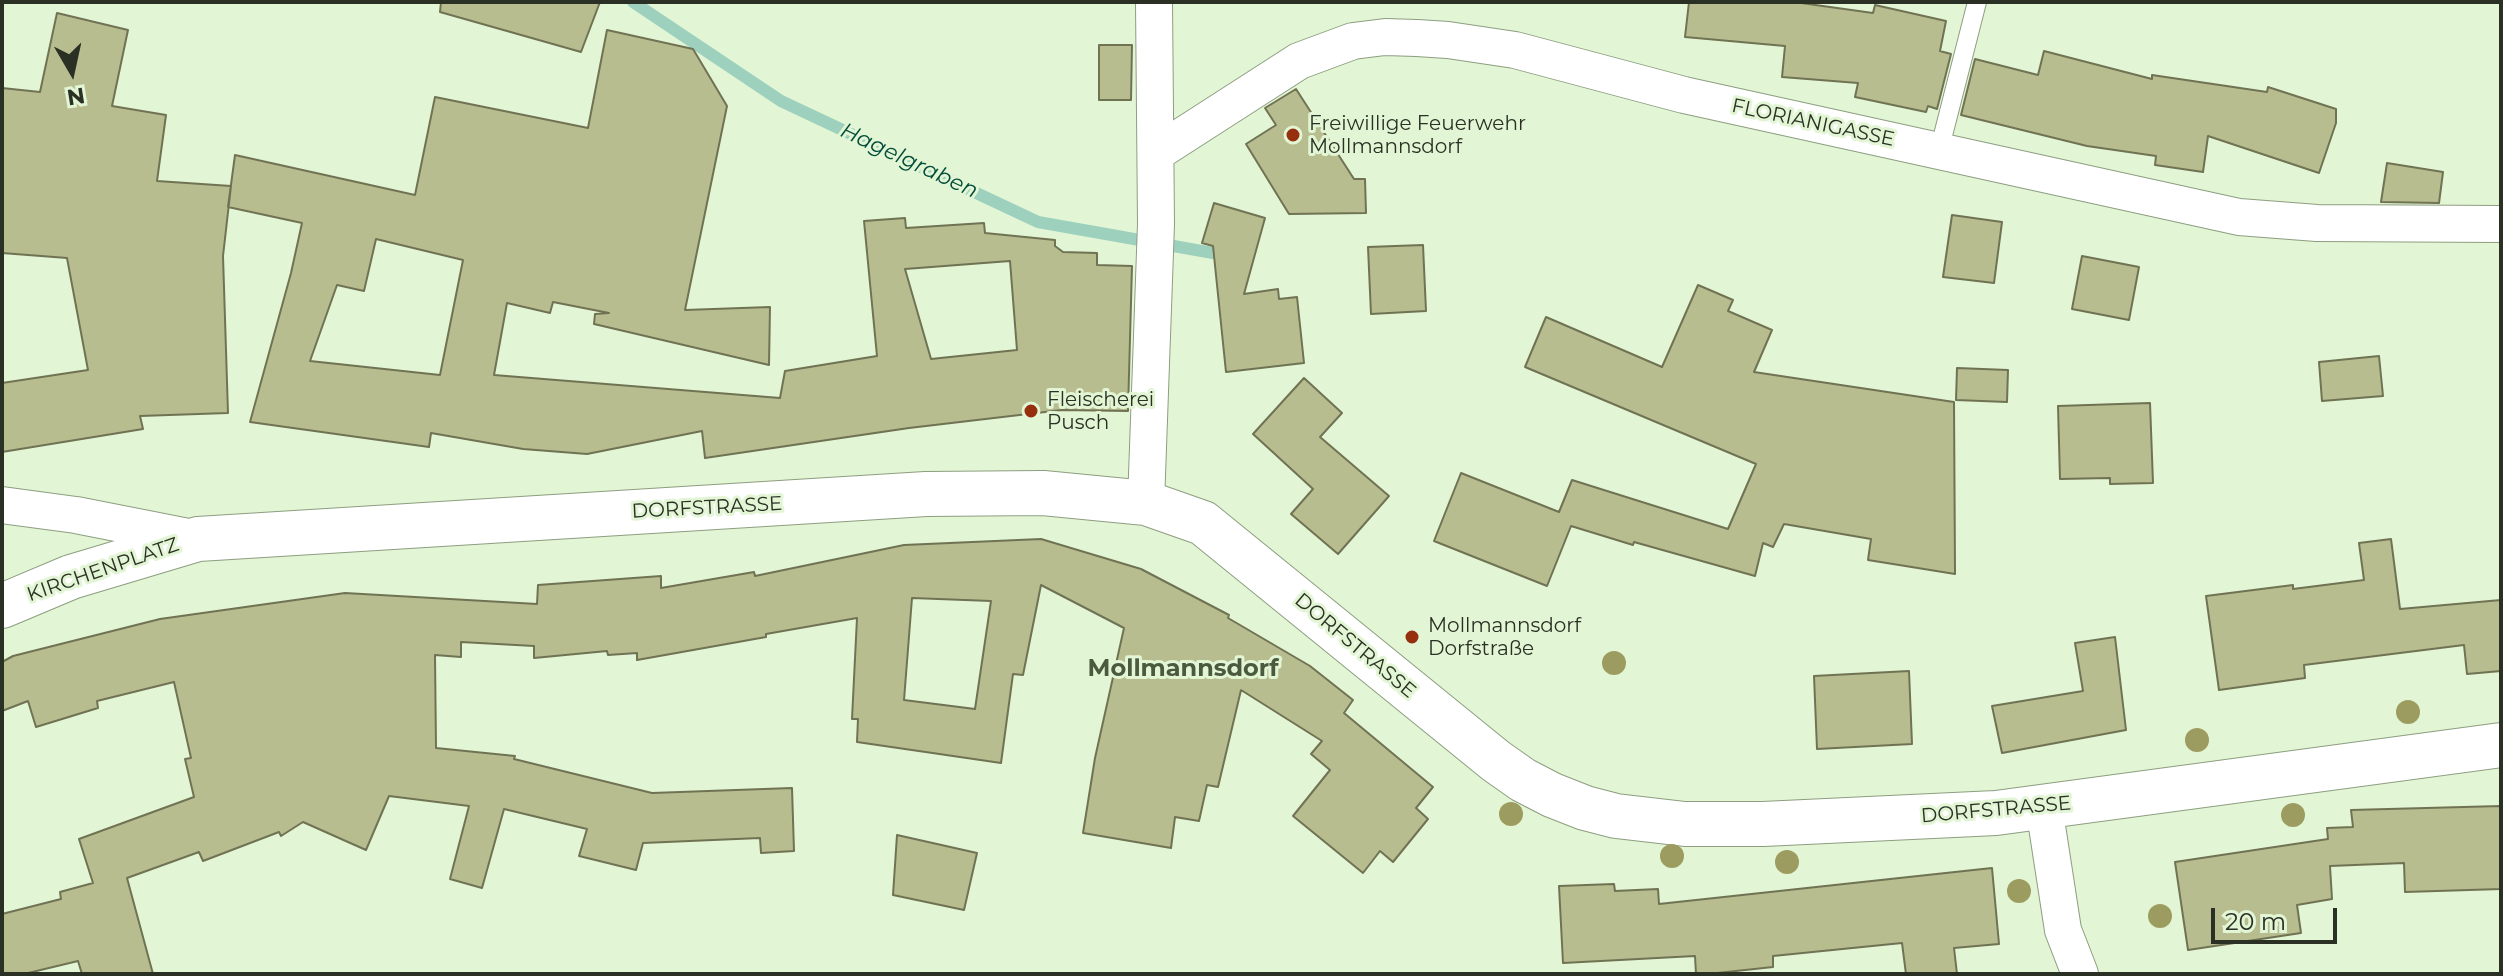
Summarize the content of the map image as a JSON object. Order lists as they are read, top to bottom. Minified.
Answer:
{"streets":{"street":["FLORIANIGASSE","DORFSTRASSE","KIRCHENPLATZ"]},"crossings":[["DORFSTRASSE","KIRCHENPLATZ"]],"districts":["Mollmannsdorf"],"water":["Hagelgraben"],"places":["Freiwillige Feuerwehr Mollmannsdorf","Fleischerei Pusch","Mollmannsdorf Dorfstraße"],"scale_bar":"20 m","north":"bottom"}
